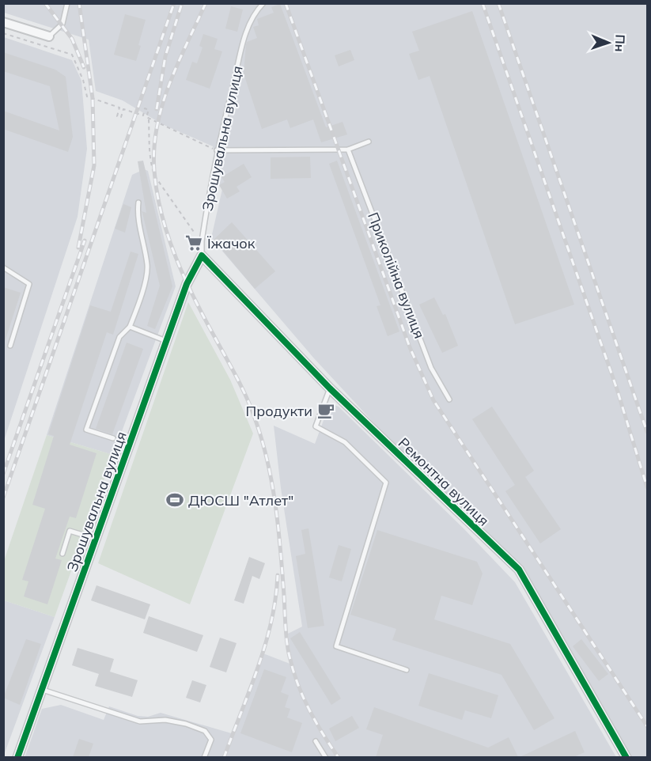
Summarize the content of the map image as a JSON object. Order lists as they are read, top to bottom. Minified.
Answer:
{"streets":{"street":["Зрошувальна вулиця","Ремонтна вулиця"],"lane":["Приколійна вулиця"]},"crossings":[["Зрошувальна вулиця","Ремонтна вулиця"]],"places":{"supermarket":["Їжачок"],"cafe":["Продукти"],"sports":["ДЮСШ \"Атлет\""]},"north":"right"}
